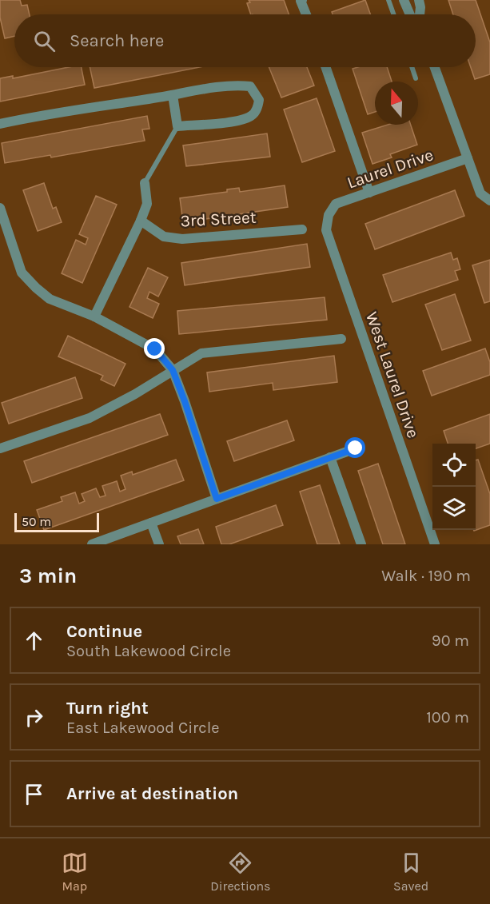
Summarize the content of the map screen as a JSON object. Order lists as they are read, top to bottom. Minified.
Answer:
{"streets":{"street":["Laurel Drive","3rd Street","West Laurel Drive"]},"crossings":[["Laurel Drive","West Laurel Drive"]],"scale_bar":"50 m","north":"top","page":{"search":"Search here","scale":"50 m","heading":["3 min","Walk · 190 m"],"list":[["Continue","South Lakewood Circle","90 m"],["Turn right","East Lakewood Circle","100 m"],"Arrive at destination"],"nav":["Map","Directions","Saved"]}}
